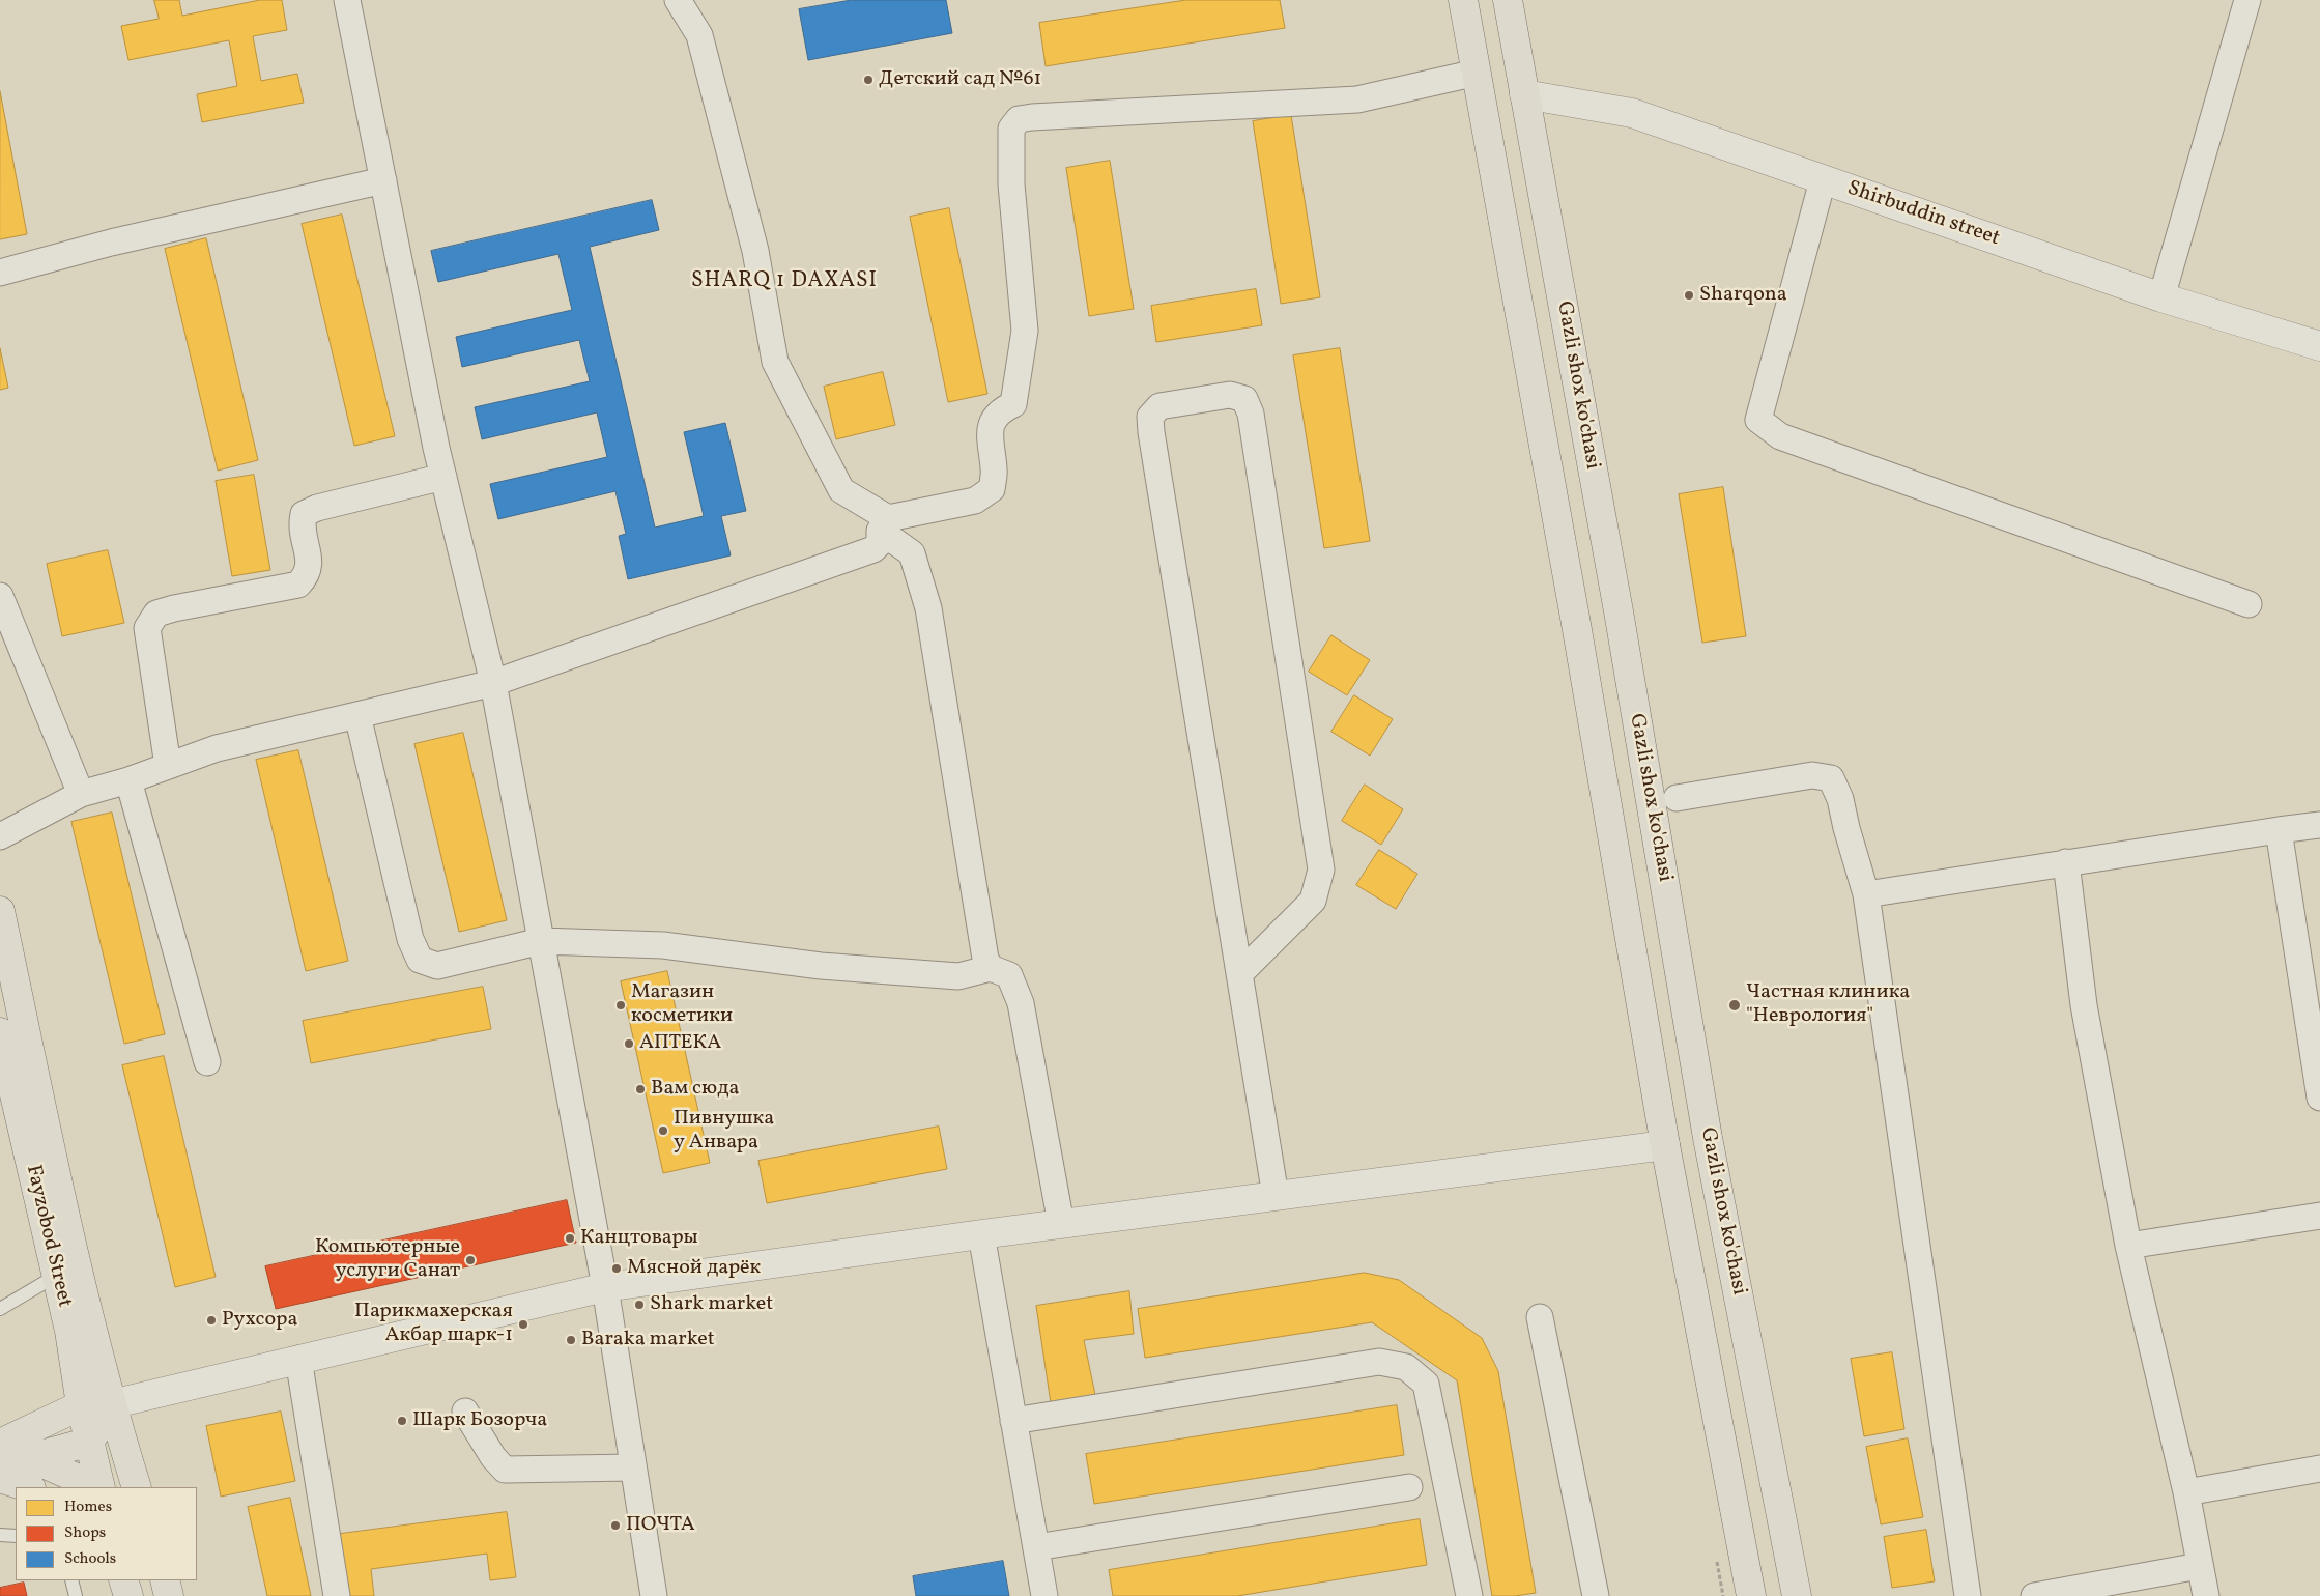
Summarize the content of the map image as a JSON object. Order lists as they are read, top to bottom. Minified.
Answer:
{"streets":{"main road":["Gazli shox ko'chasi","Fayzobod Street"],"street":["Shirbuddin street"]},"crossings":[["Shirbuddin street","Gazli shox ko'chasi"]],"districts":["SHARQ 1 DAXASI"],"places":["Детский сад №61","Sharqona","Магазин косметики","Частная клиника \"Неврология\"","АПТЕКА","Вам сюда","Пивнушка у Анвара","Канцтовары","Компьютерные услуги Санат","Мясной дарёк","Shark market","Рухсора","Парикмахерская Акбар шарк-1","Baraka market","Шарк Бозорча","ПОЧТА"],"legend":["Homes","Shops","Schools"]}
